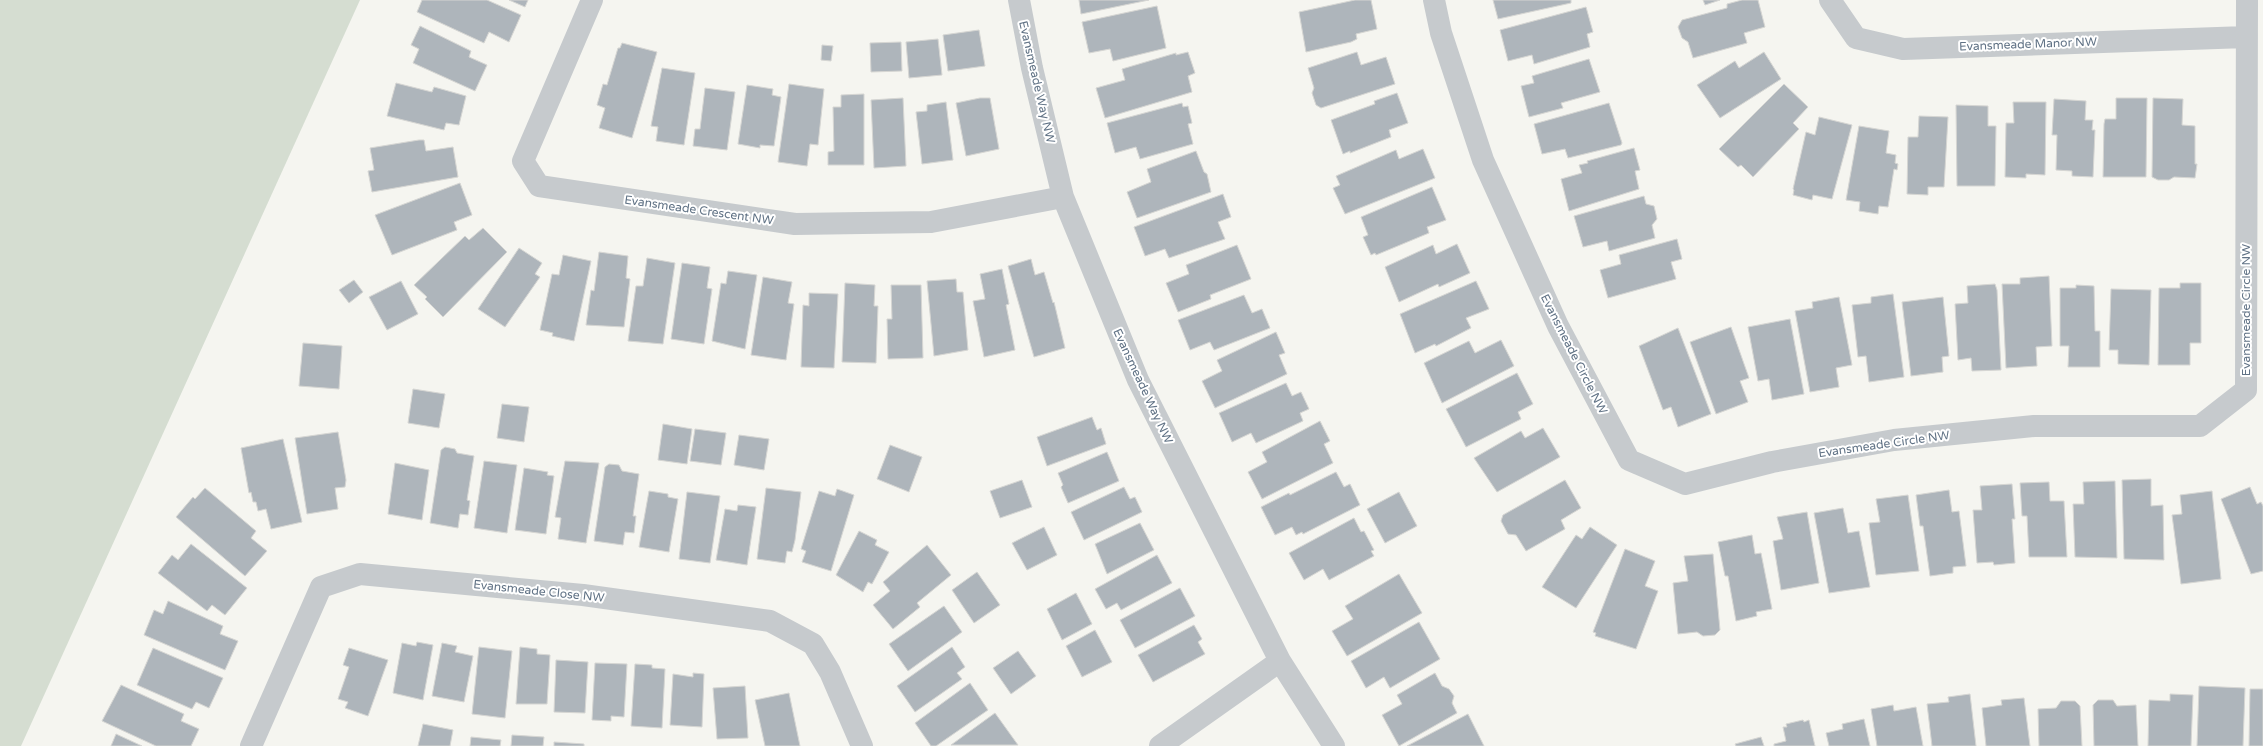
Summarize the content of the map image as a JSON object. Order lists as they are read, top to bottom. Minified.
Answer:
{"streets":{"street":["Evansmeade Manor NW","Evansmeade Way NW","Evansmeade Crescent NW","Evansmeade Circle NW","Evansmeade Close NW"]},"crossings":[["Evansmeade Manor NW","Evansmeade Circle NW"],["Evansmeade Way NW","Evansmeade Crescent NW"]]}
